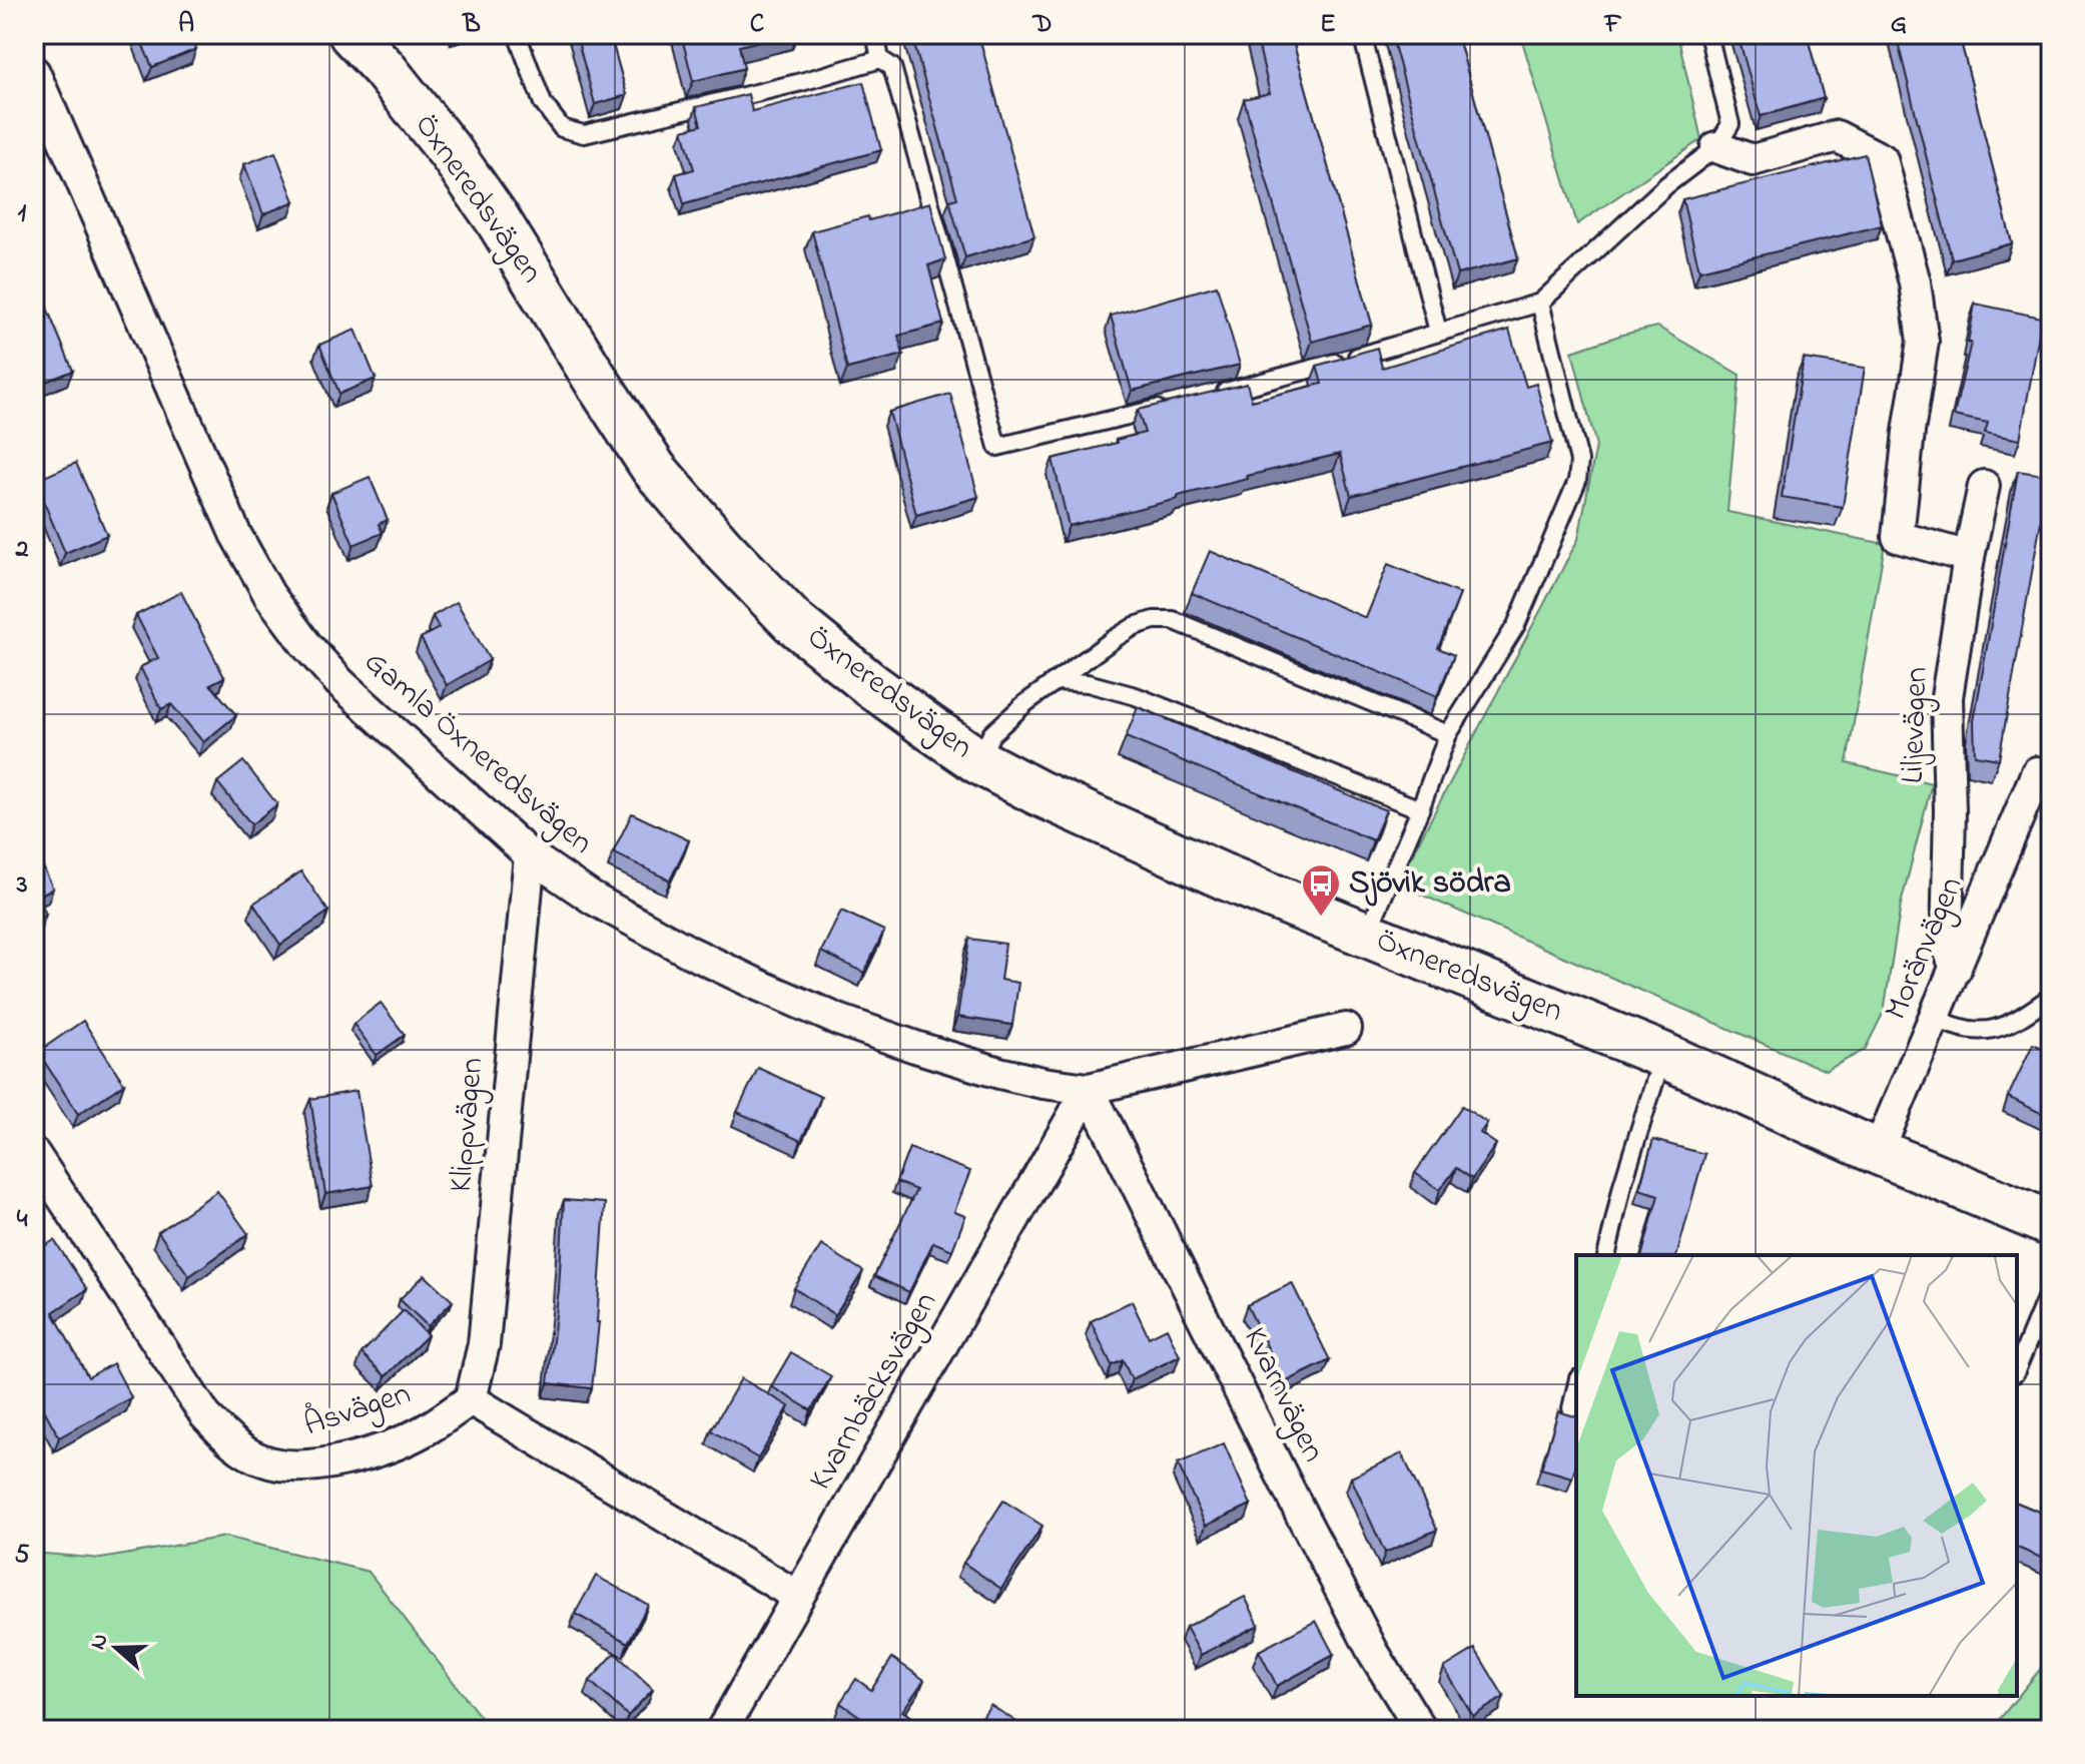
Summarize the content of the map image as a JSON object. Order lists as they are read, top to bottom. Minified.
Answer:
{"streets":{"street":["Öxneredsvägen","Liljevägen","Gamla Öxneredsvägen","Moränvägen","Klippvägen","Kvarnbäcksvägen","Kvarnvägen","Åsvägen"]},"crossings":[["Öxneredsvägen","Moränvägen"],["Liljevägen","Moränvägen"],["Gamla Öxneredsvägen","Klippvägen"],["Gamla Öxneredsvägen","Kvarnbäcksvägen"],["Gamla Öxneredsvägen","Kvarnvägen"],["Klippvägen","Åsvägen"],["Kvarnbäcksvägen","Kvarnvägen"]],"places":{"bus stop":["Sjövik södra"]},"north":"left","grid":{"columns":["A","B","C","D","E","F","G"],"rows":["1","2","3","4","5"]}}
